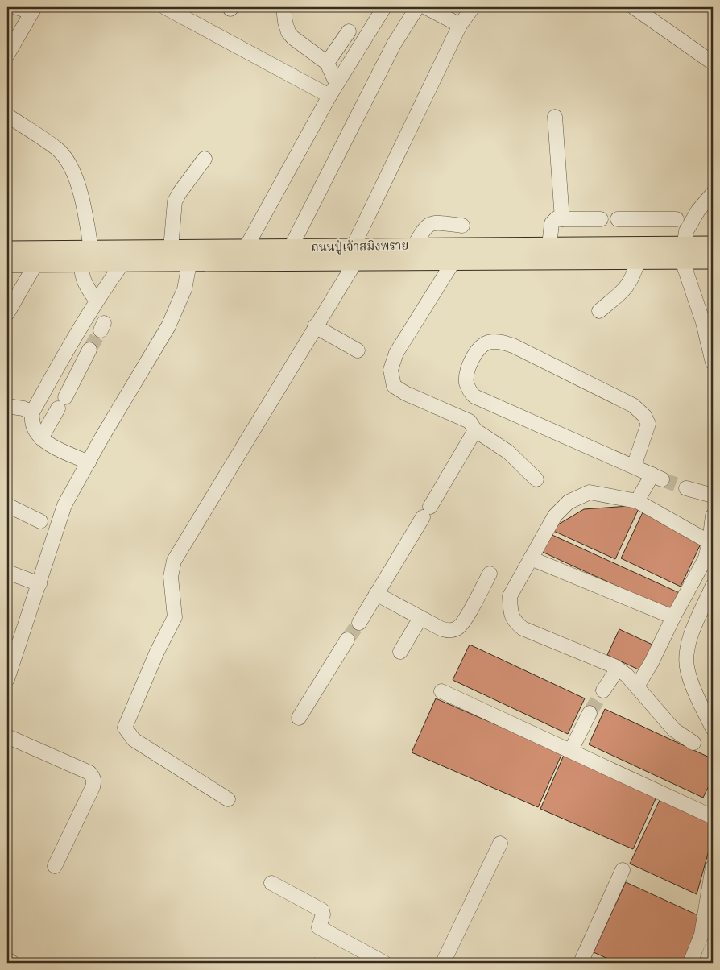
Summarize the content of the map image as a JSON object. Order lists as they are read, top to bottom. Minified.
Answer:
{"streets":{"main road":["ถนนปู่เจ้าสมิงพราย"]}}
